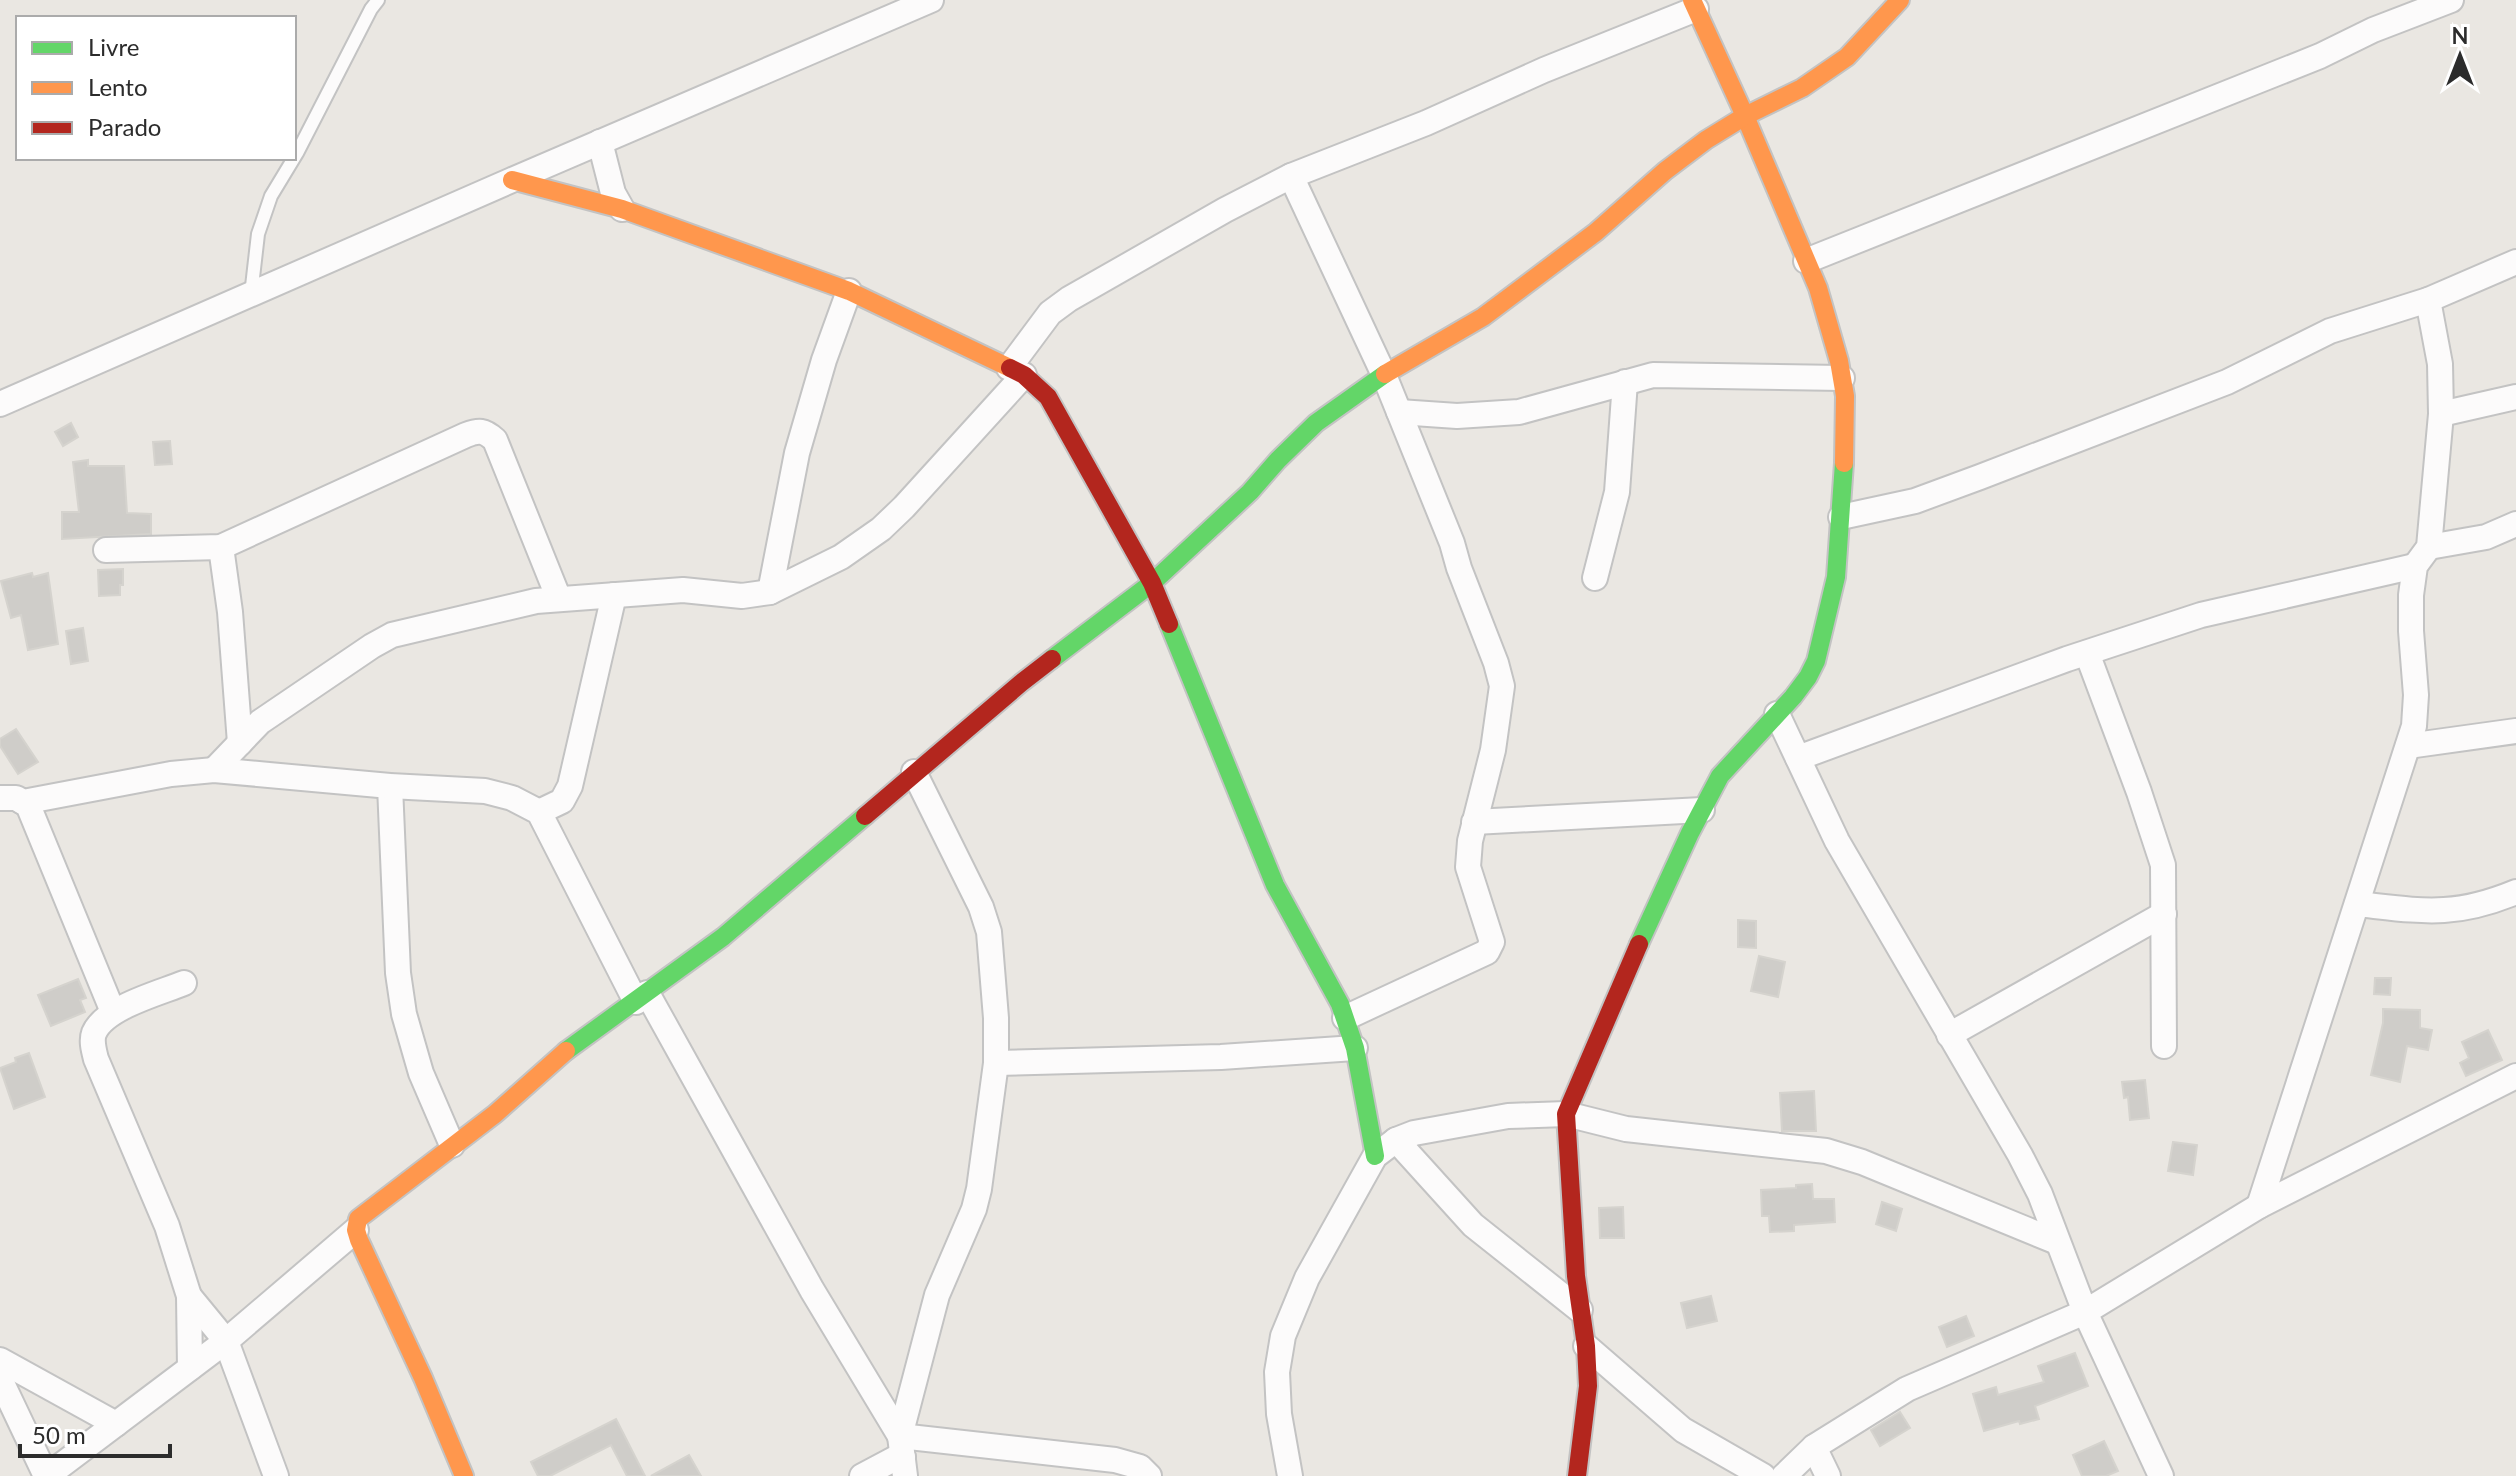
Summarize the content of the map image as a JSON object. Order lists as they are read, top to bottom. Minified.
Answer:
{"legend":["Livre","Lento","Parado"],"scale_bar":"50 m","north":"top"}
